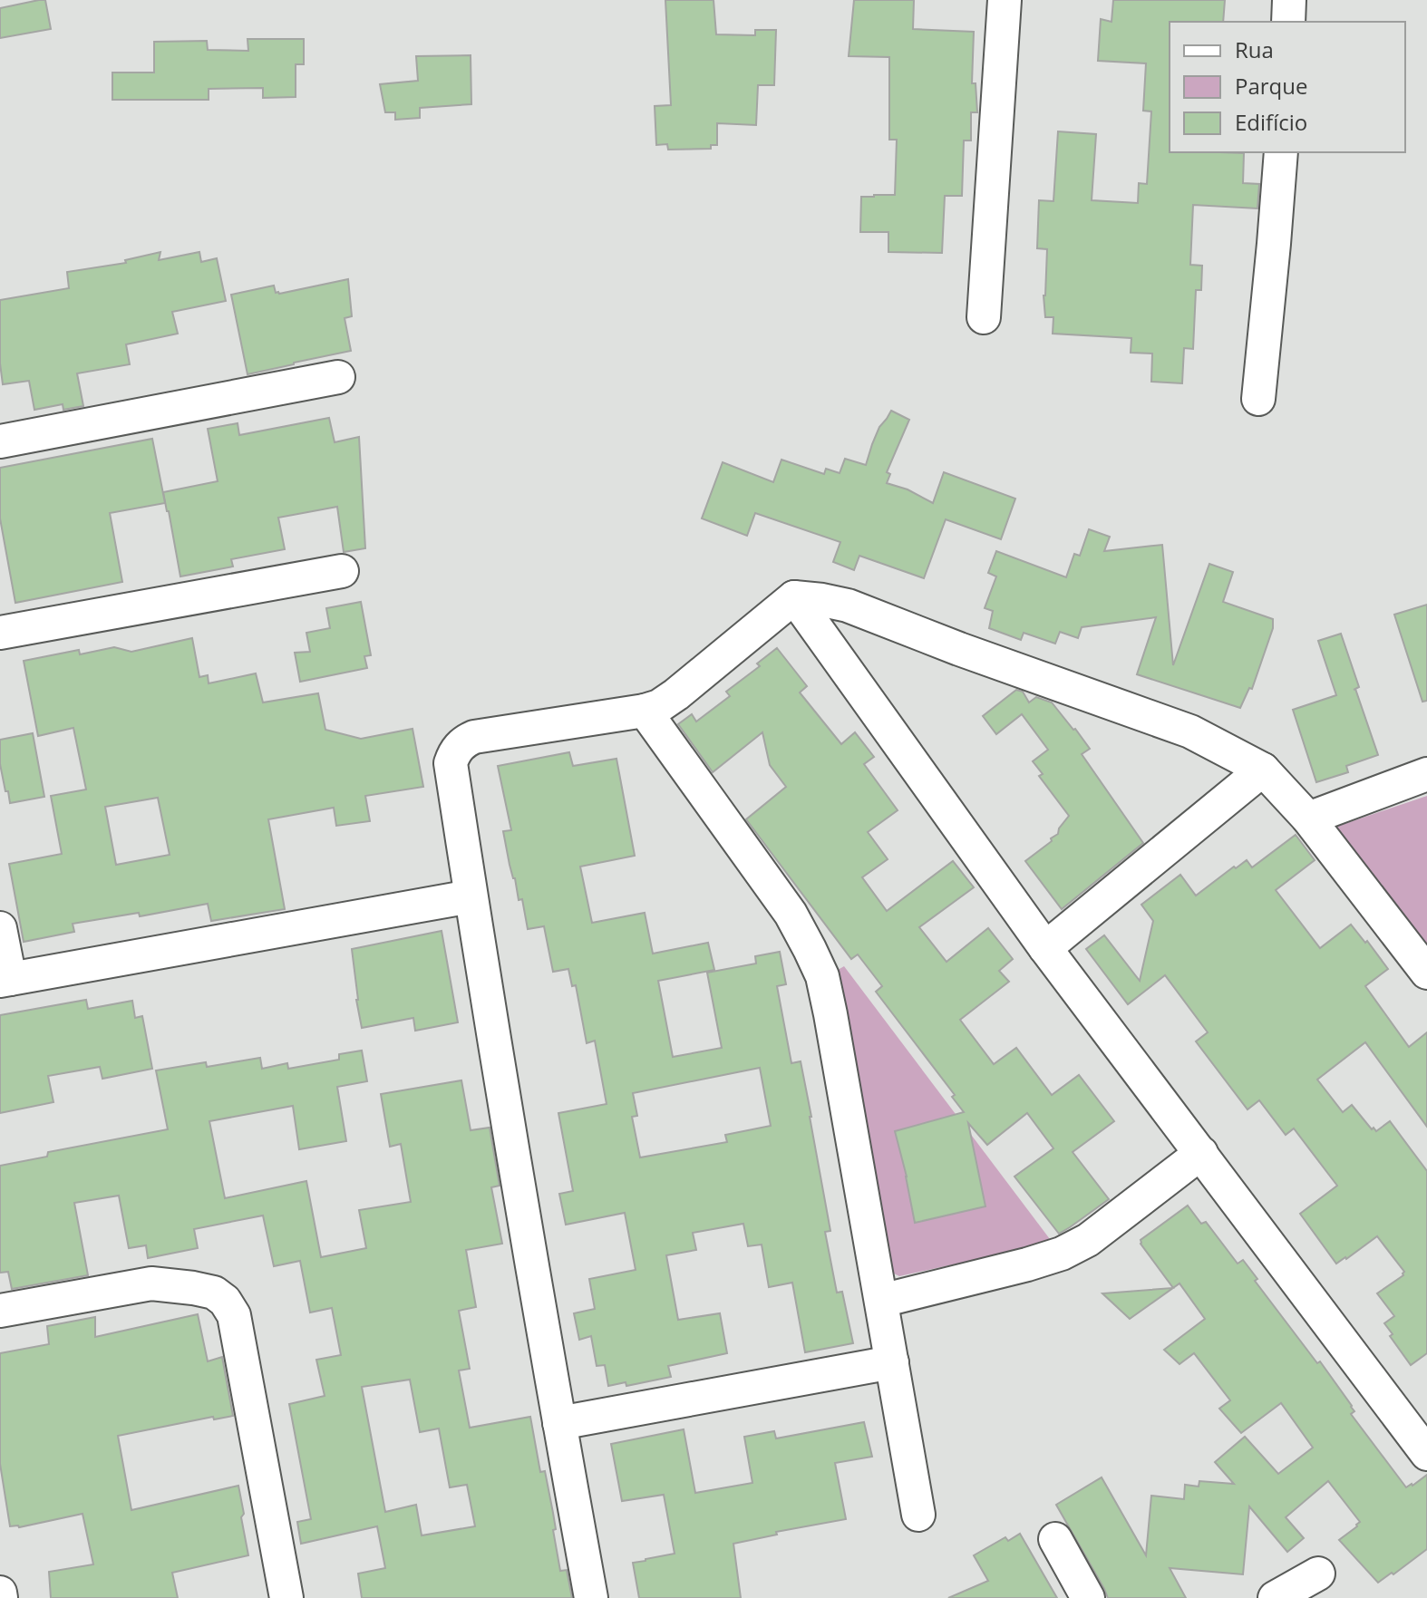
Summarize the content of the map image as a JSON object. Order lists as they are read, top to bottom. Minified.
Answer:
{"legend":["Rua","Parque","Edifício"]}
